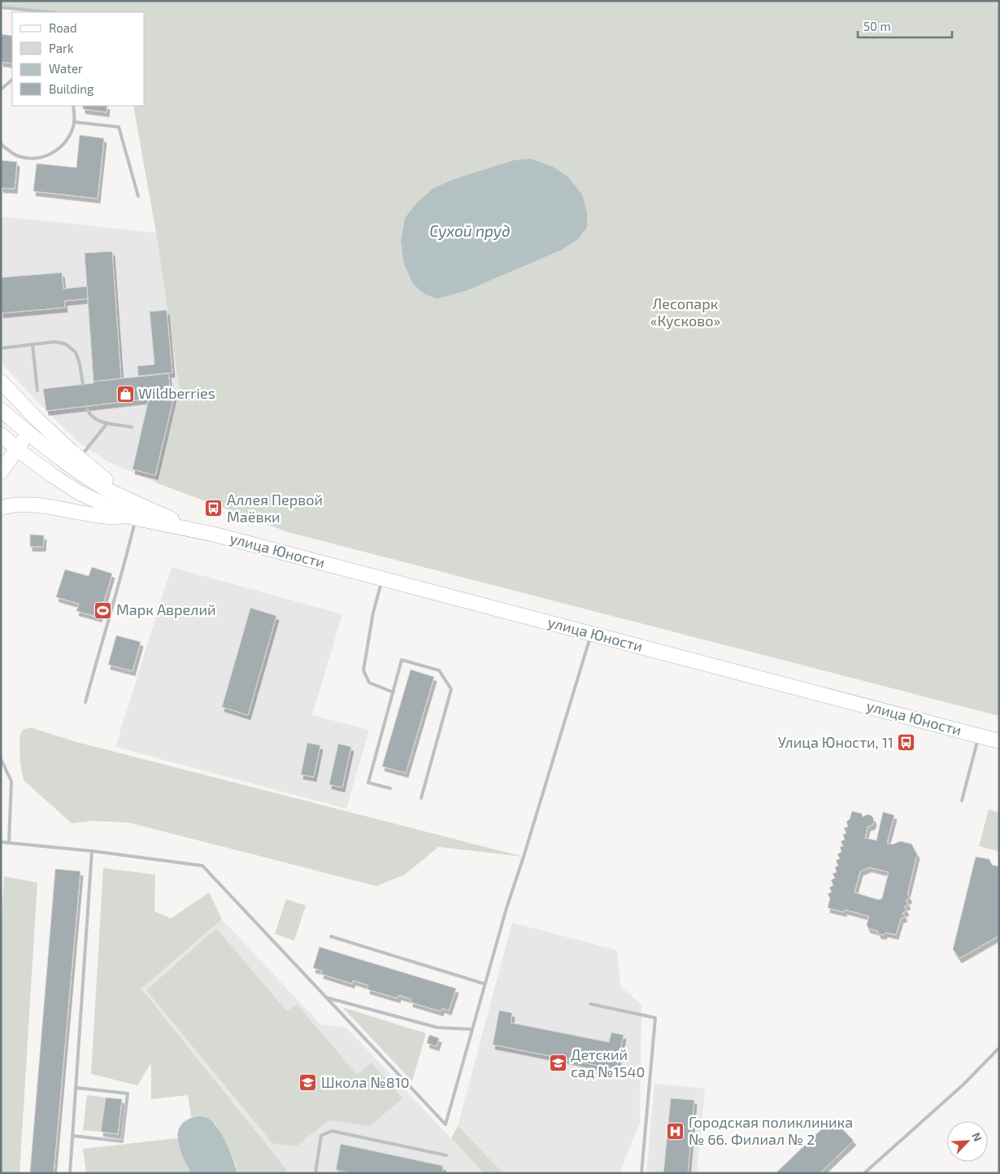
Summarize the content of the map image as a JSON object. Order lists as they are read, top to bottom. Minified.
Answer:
{"streets":{"main road":["улица Юности"]},"water":["Сухой пруд"],"parks":["Лесопарк «Кусково»"],"places":{"shop":["Wildberries"],"bus stop":["Аллея Первой Маёвки","Улица Юности, 11"],"sports":["Марк Аврелий"],"school or university":["Детский сад №1540","Школа №810"],"hospital":["Городская поликлиника № 66. Филиал № 2"]},"legend":["Road","Park","Water","Building"],"scale_bar":"50 m","north":"top right"}
